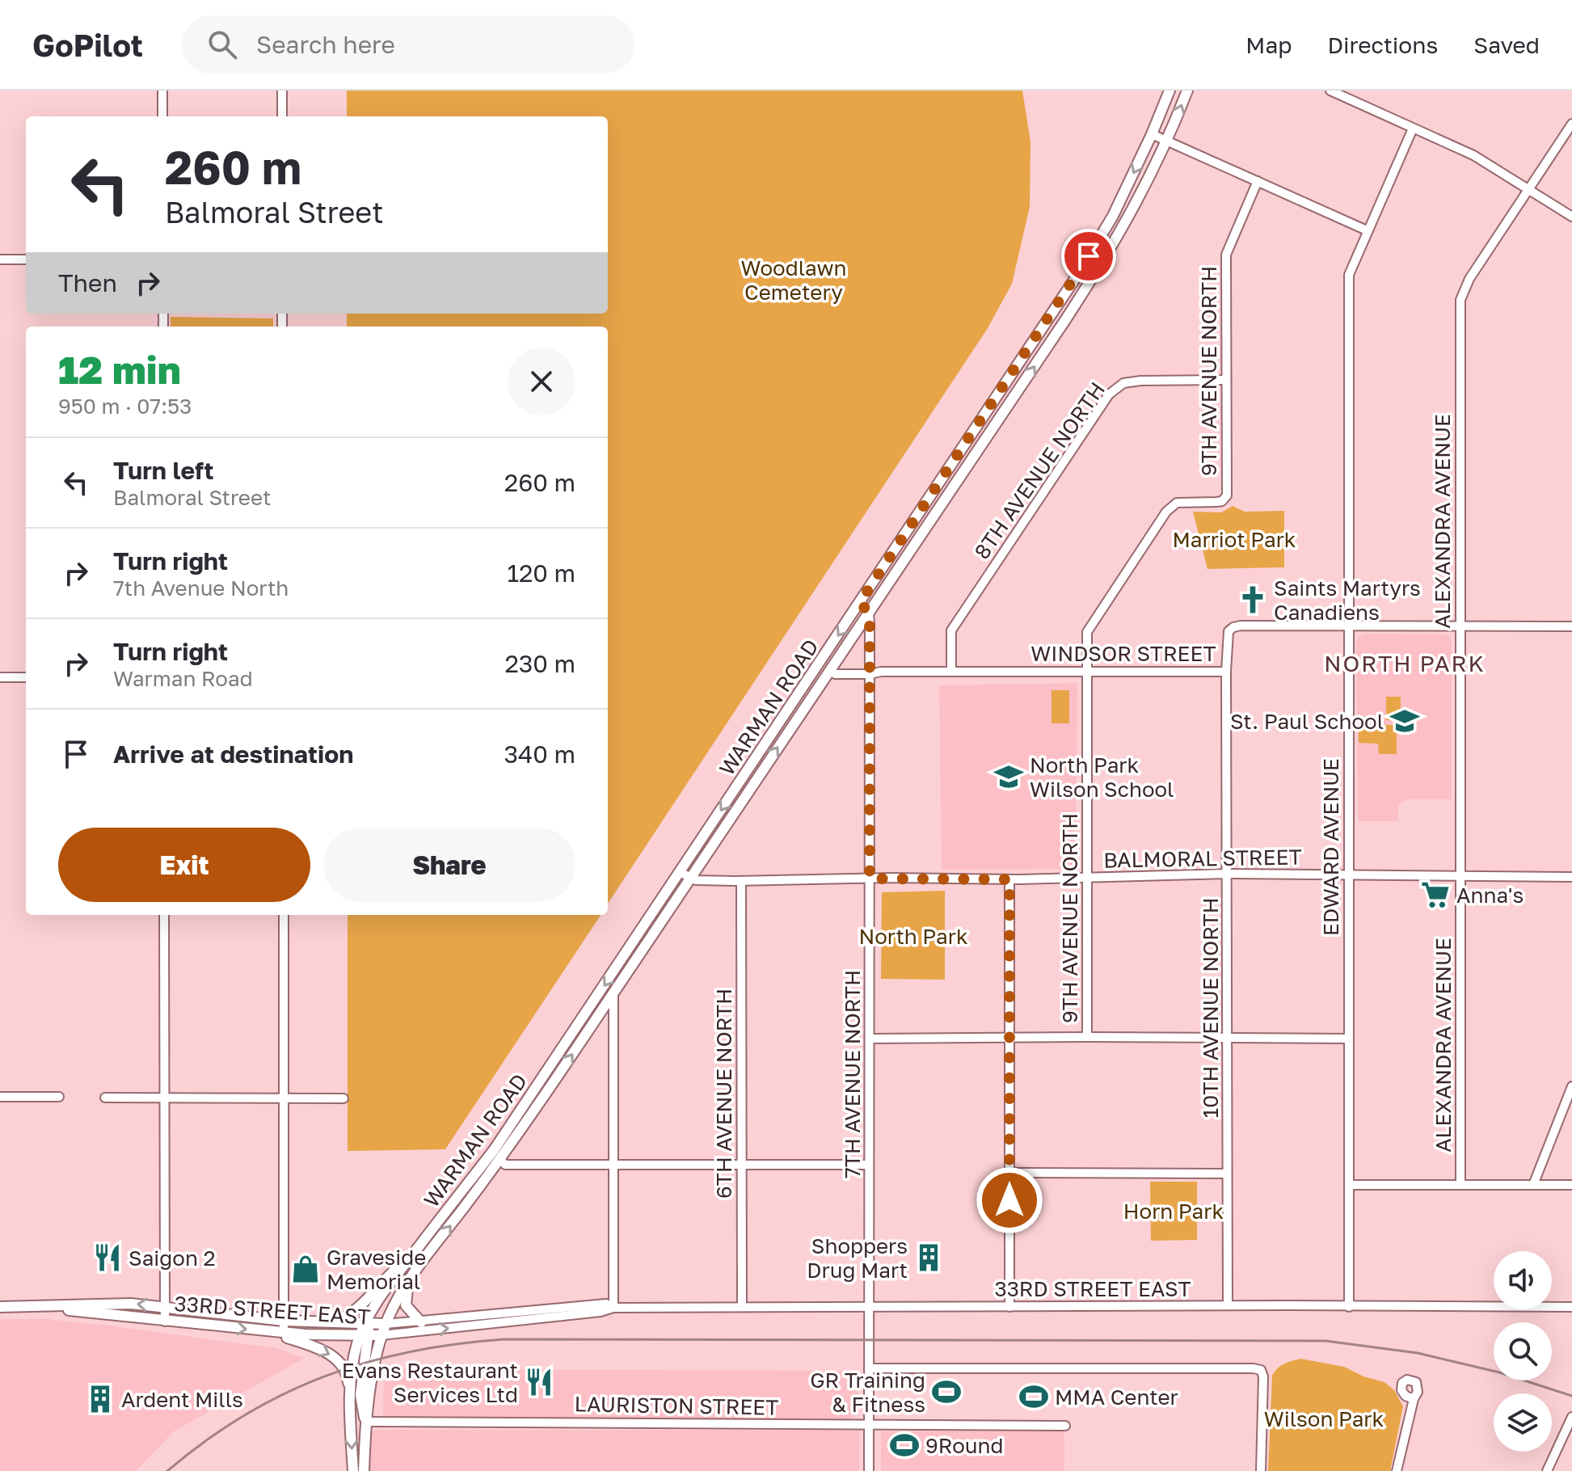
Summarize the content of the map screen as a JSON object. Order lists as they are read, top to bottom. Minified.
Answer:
{"streets":{"main road":["WARMAN ROAD","33RD STREET EAST"],"street":["9TH AVENUE NORTH","8TH AVENUE NORTH","ALEXANDRA AVENUE","WINDSOR STREET","EDWARD AVENUE","BALMORAL STREET","10TH AVENUE NORTH","7TH AVENUE NORTH","6TH AVENUE NORTH","LAURISTON STREET"]},"crossings":[["9TH AVENUE NORTH","8TH AVENUE NORTH"],["9TH AVENUE NORTH","WINDSOR STREET"],["9TH AVENUE NORTH","BALMORAL STREET"],["8TH AVENUE NORTH","WINDSOR STREET"],["ALEXANDRA AVENUE","WINDSOR STREET"],["ALEXANDRA AVENUE","BALMORAL STREET"],["WINDSOR STREET","WARMAN ROAD"],["WINDSOR STREET","EDWARD AVENUE"],["WINDSOR STREET","10TH AVENUE NORTH"],["WINDSOR STREET","7TH AVENUE NORTH"],["WARMAN ROAD","BALMORAL STREET"],["WARMAN ROAD","7TH AVENUE NORTH"],["WARMAN ROAD","33RD STREET EAST"],["WARMAN ROAD","LAURISTON STREET"],["EDWARD AVENUE","BALMORAL STREET"],["EDWARD AVENUE","33RD STREET EAST"],["BALMORAL STREET","10TH AVENUE NORTH"],["BALMORAL STREET","7TH AVENUE NORTH"],["BALMORAL STREET","6TH AVENUE NORTH"],["10TH AVENUE NORTH","33RD STREET EAST"],["7TH AVENUE NORTH","33RD STREET EAST"],["7TH AVENUE NORTH","LAURISTON STREET"],["6TH AVENUE NORTH","33RD STREET EAST"]],"districts":["NORTH PARK"],"parks":["Woodlawn Cemetery","Marriot Park","North Park","Horn Park","Wilson Park"],"places":{"church":["Saints Martyrs Canadiens"],"school or university":["St. Paul School","North Park Wilson School"],"supermarket":["Anna's"],"restaurant":["Saigon 2","Evans Restaurant Services Ltd"],"building":["Shoppers Drug Mart","Ardent Mills"],"shop":["Graveside Memorial"],"sports":["GR Training & Fitness","MMA Center","9Round"]},"page":{"header":"GoPilot","search":"Search here","nav":["Map","Directions","Saved"],"turn":["260 m","Balmoral Street"],"then":"Then","heading":["12 min","950 m · 07:53"],"list":[{"name":"Turn left","note":"Balmoral Street","value":"260 m"},{"name":"Turn right","note":"7th Avenue North","value":"120 m"},{"name":"Turn right","note":"Warman Road","value":"230 m"},{"name":"Arrive at destination","value":"340 m"}],"buttons":["Exit","Share"]}}
